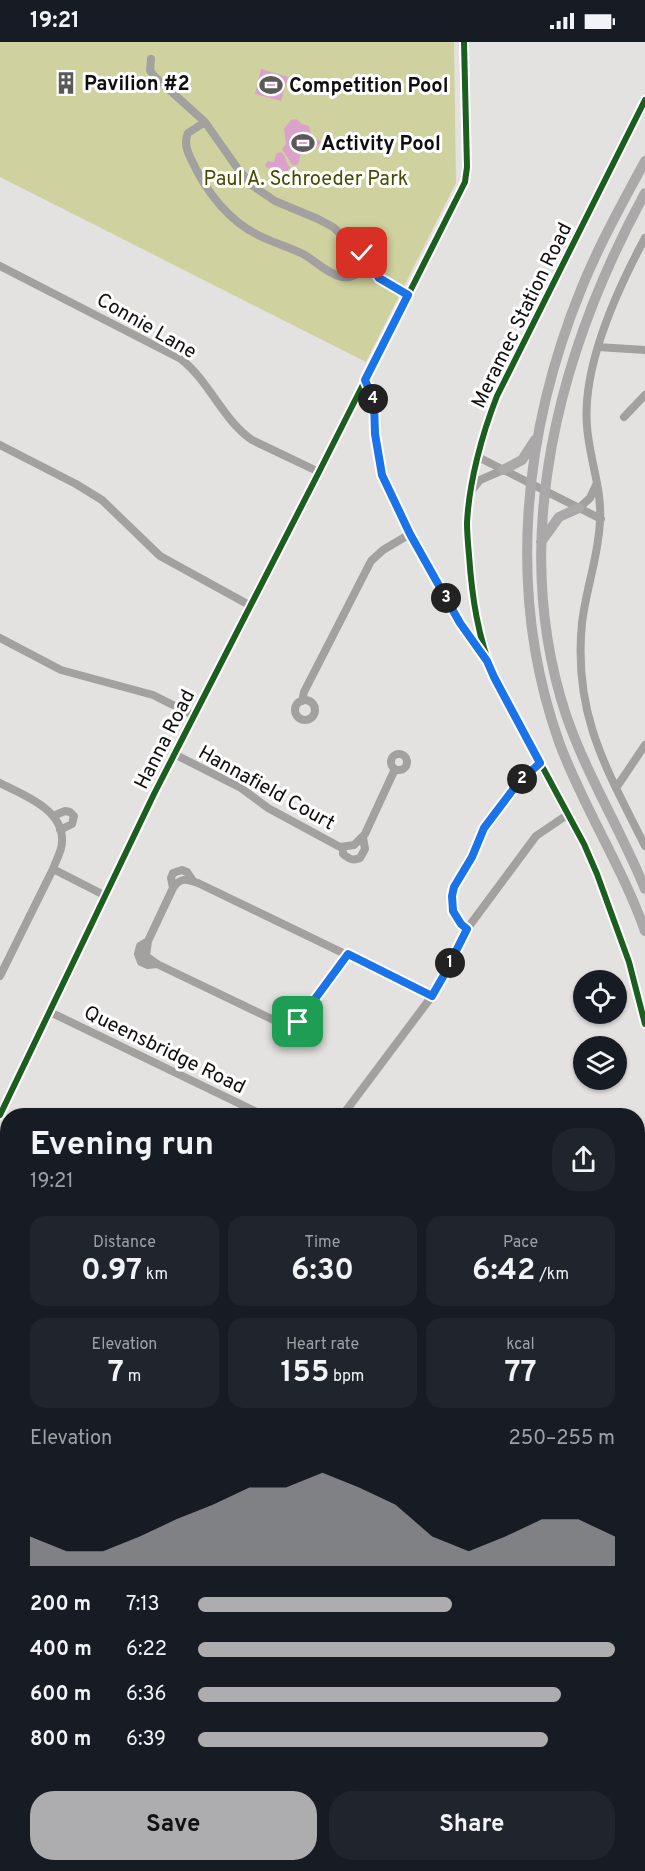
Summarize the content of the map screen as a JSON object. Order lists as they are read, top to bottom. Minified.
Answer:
{"streets":{"street":["Meramec Station Road","Connie Lane","Hanna Road","Hannafield Court","Queensbridge Road"]},"crossings":[["Connie Lane","Hanna Road"],["Hanna Road","Hannafield Court"],["Hanna Road","Queensbridge Road"]],"parks":["Paul A. Schroeder Park"],"places":{"building":["Pavilion #2"],"sports":["Competition Pool","Activity Pool"]},"page":{"status":"19:21","pins":["4","3","2","1"],"heading":["Evening run","19:21"],"stats":[["Distance","0.97 km"],["Time","6:30"],["Pace","6:42 /km"],["Elevation","7 m"],["Heart rate","155 bpm"],["kcal","77"]],"chart":["Elevation","250–255 m"],"list":[{"name":"200 m","note":"7:13"},{"name":"400 m","note":"6:22"},{"name":"600 m","note":"6:36"},{"name":"800 m","note":"6:39"}],"buttons":["Save","Share"]}}
